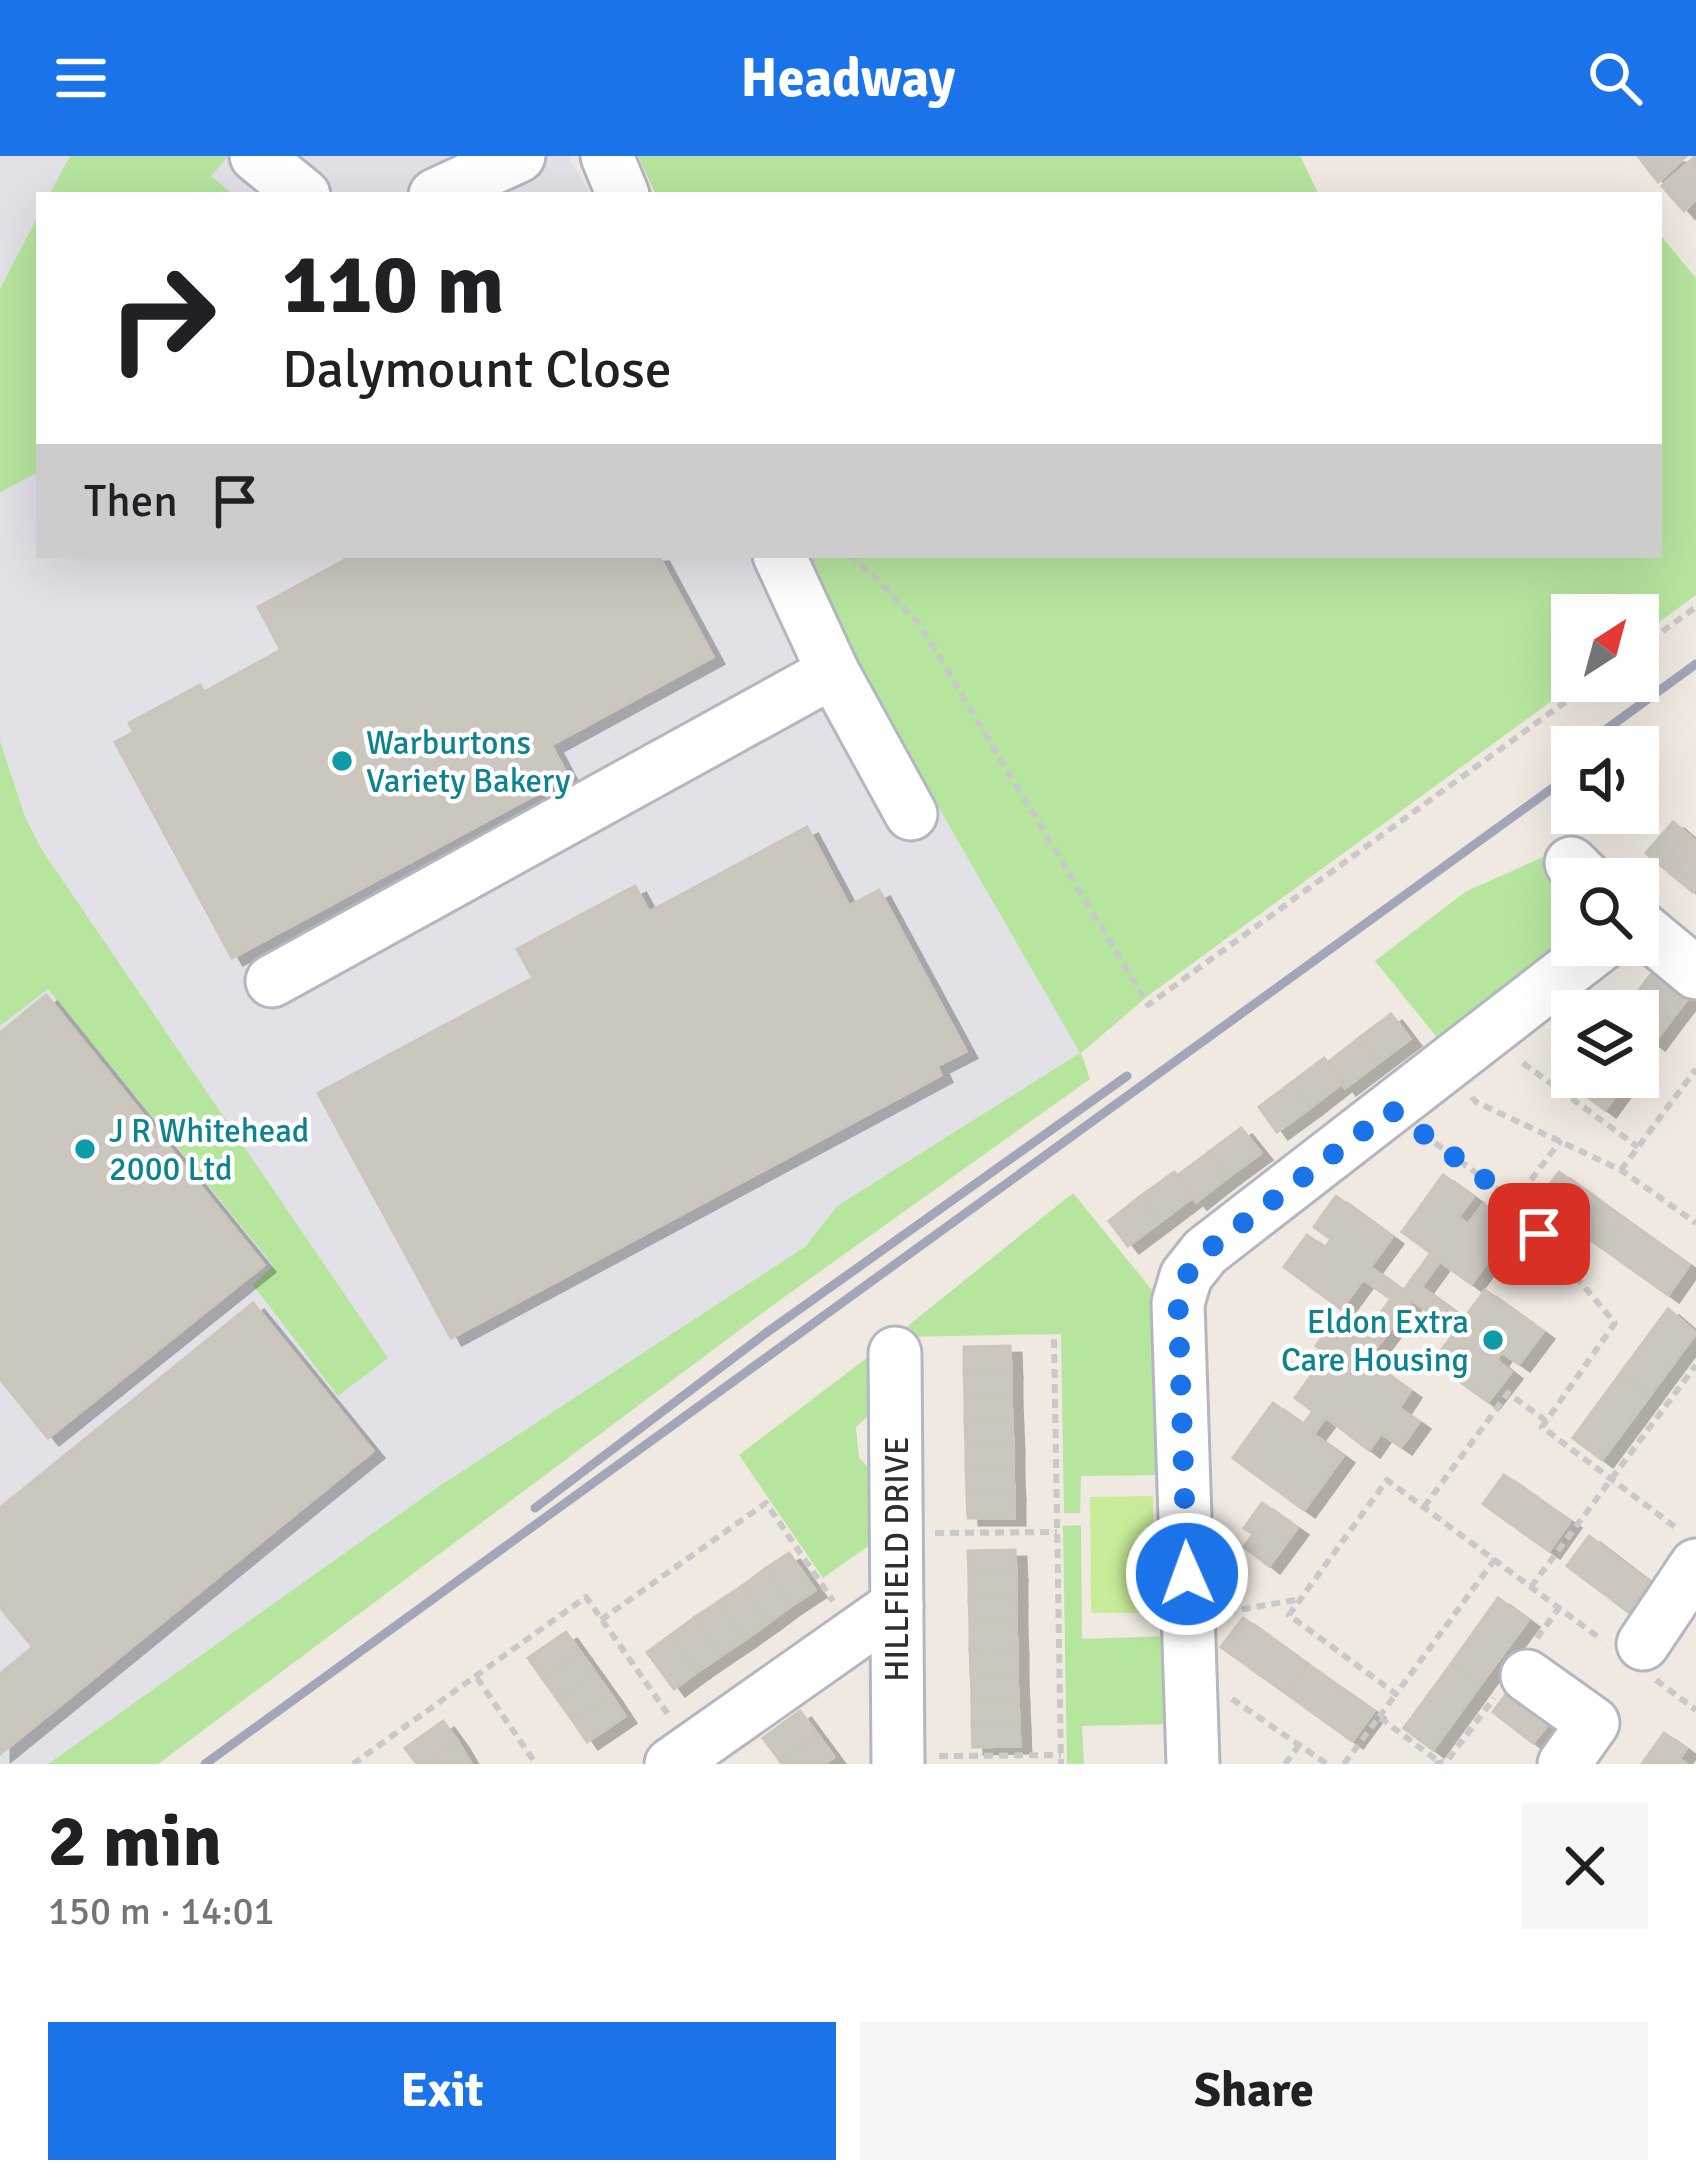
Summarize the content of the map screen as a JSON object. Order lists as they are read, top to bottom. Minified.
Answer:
{"streets":{"street":["HILLFIELD DRIVE"]},"places":["Warburtons Variety Bakery","J R Whitehead 2000 Ltd","Eldon Extra Care Housing"],"north":"top right","page":{"header":"Headway","turn":["110 m","Dalymount Close"],"then":"Then","heading":["2 min","150 m · 14:01"],"buttons":["Exit","Share"]}}
